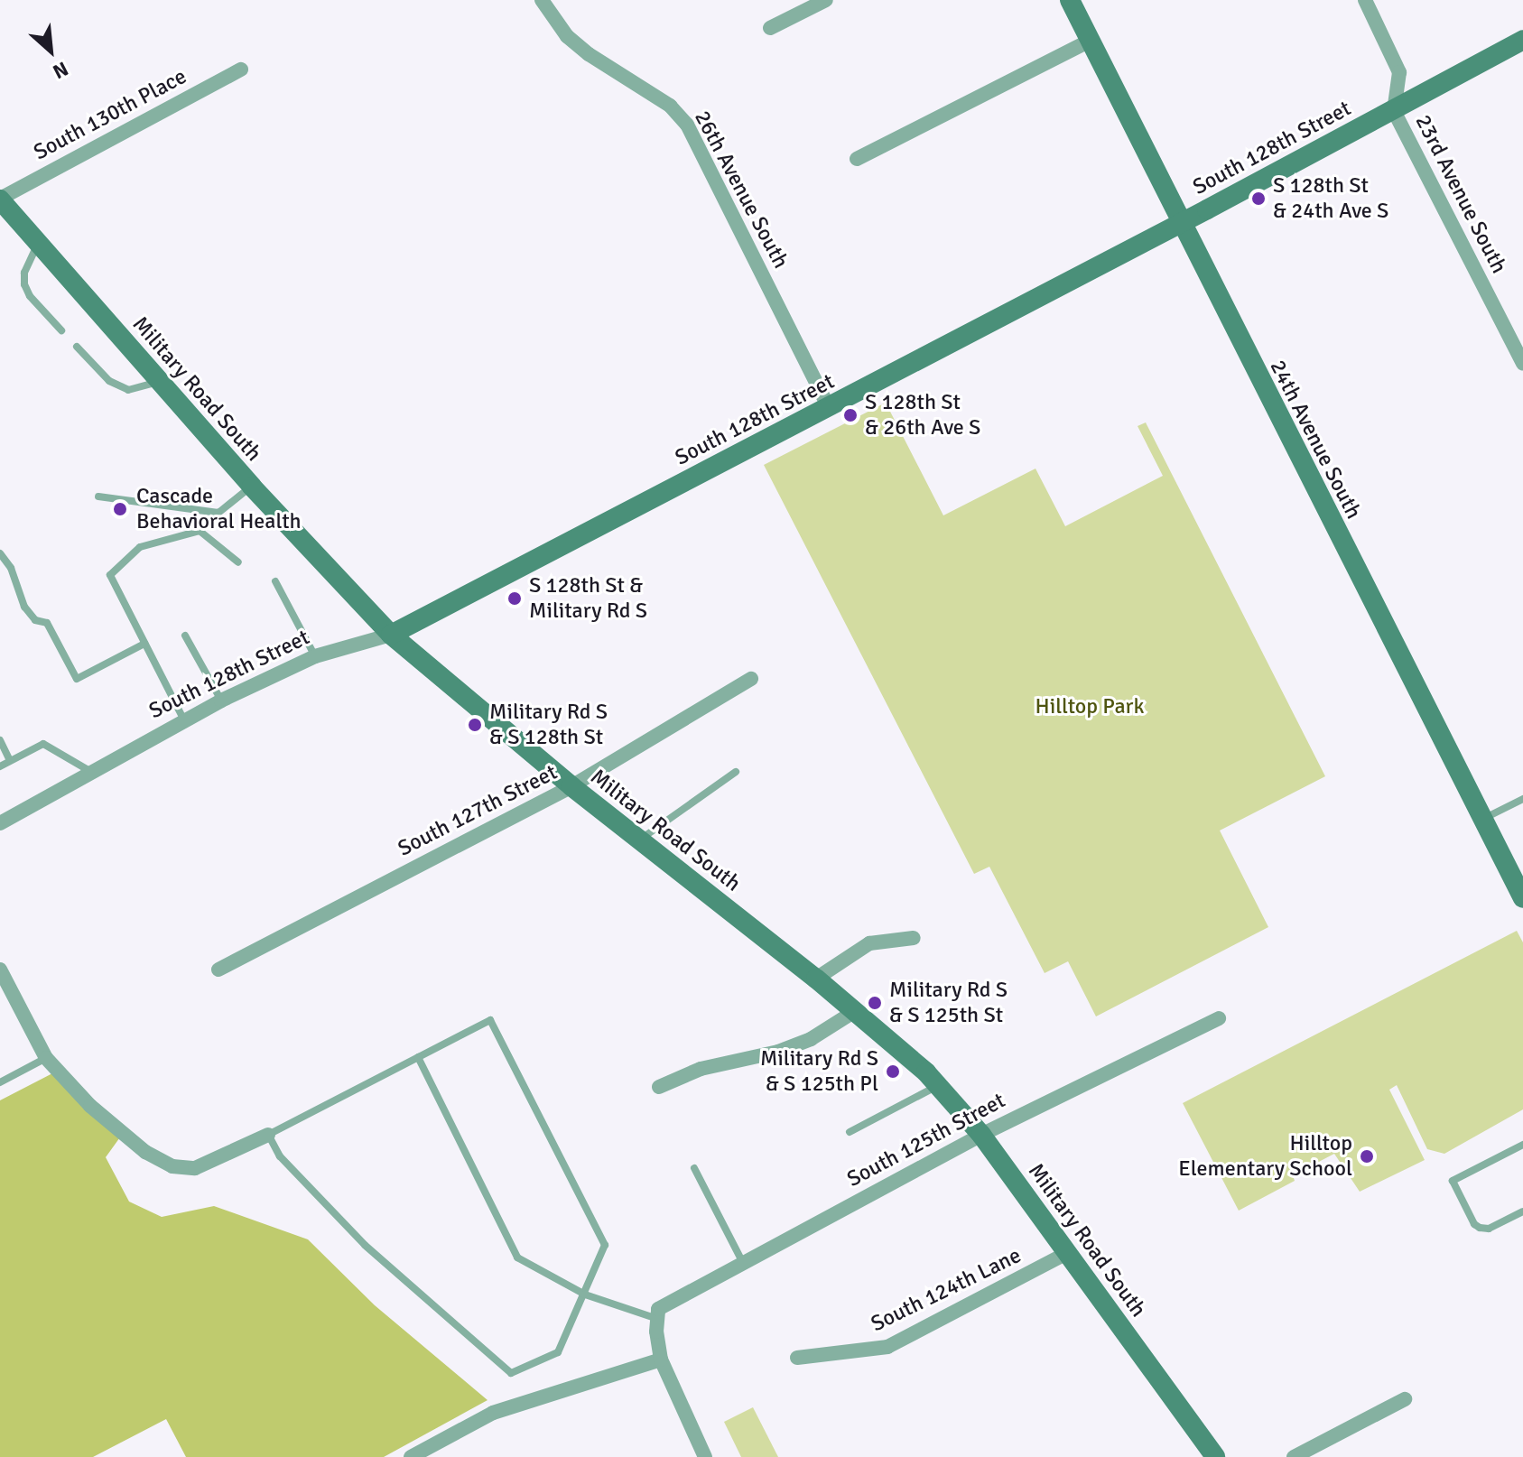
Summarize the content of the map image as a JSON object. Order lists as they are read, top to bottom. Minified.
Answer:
{"streets":{"street":["South 130th Place","South 128th Street","26th Avenue South","23rd Avenue South","Military Road South","24th Avenue South","South 127th Street","South 125th Street","South 124th Lane"]},"crossings":[["South 130th Place","Military Road South"],["South 128th Street","26th Avenue South"],["South 128th Street","23rd Avenue South"],["South 128th Street","Military Road South"],["South 128th Street","24th Avenue South"],["Military Road South","South 127th Street"],["Military Road South","South 125th Street"],["Military Road South","South 124th Lane"]],"parks":["Hilltop Park"],"places":["S 128th St & 24th Ave S","S 128th St & 26th Ave S","Cascade Behavioral Health","S 128th St & Military Rd S","Military Rd S & S 128th St","Military Rd S & S 125th St","Military Rd S & S 125th Pl","Hilltop Elementary School"],"north":"bottom right"}
